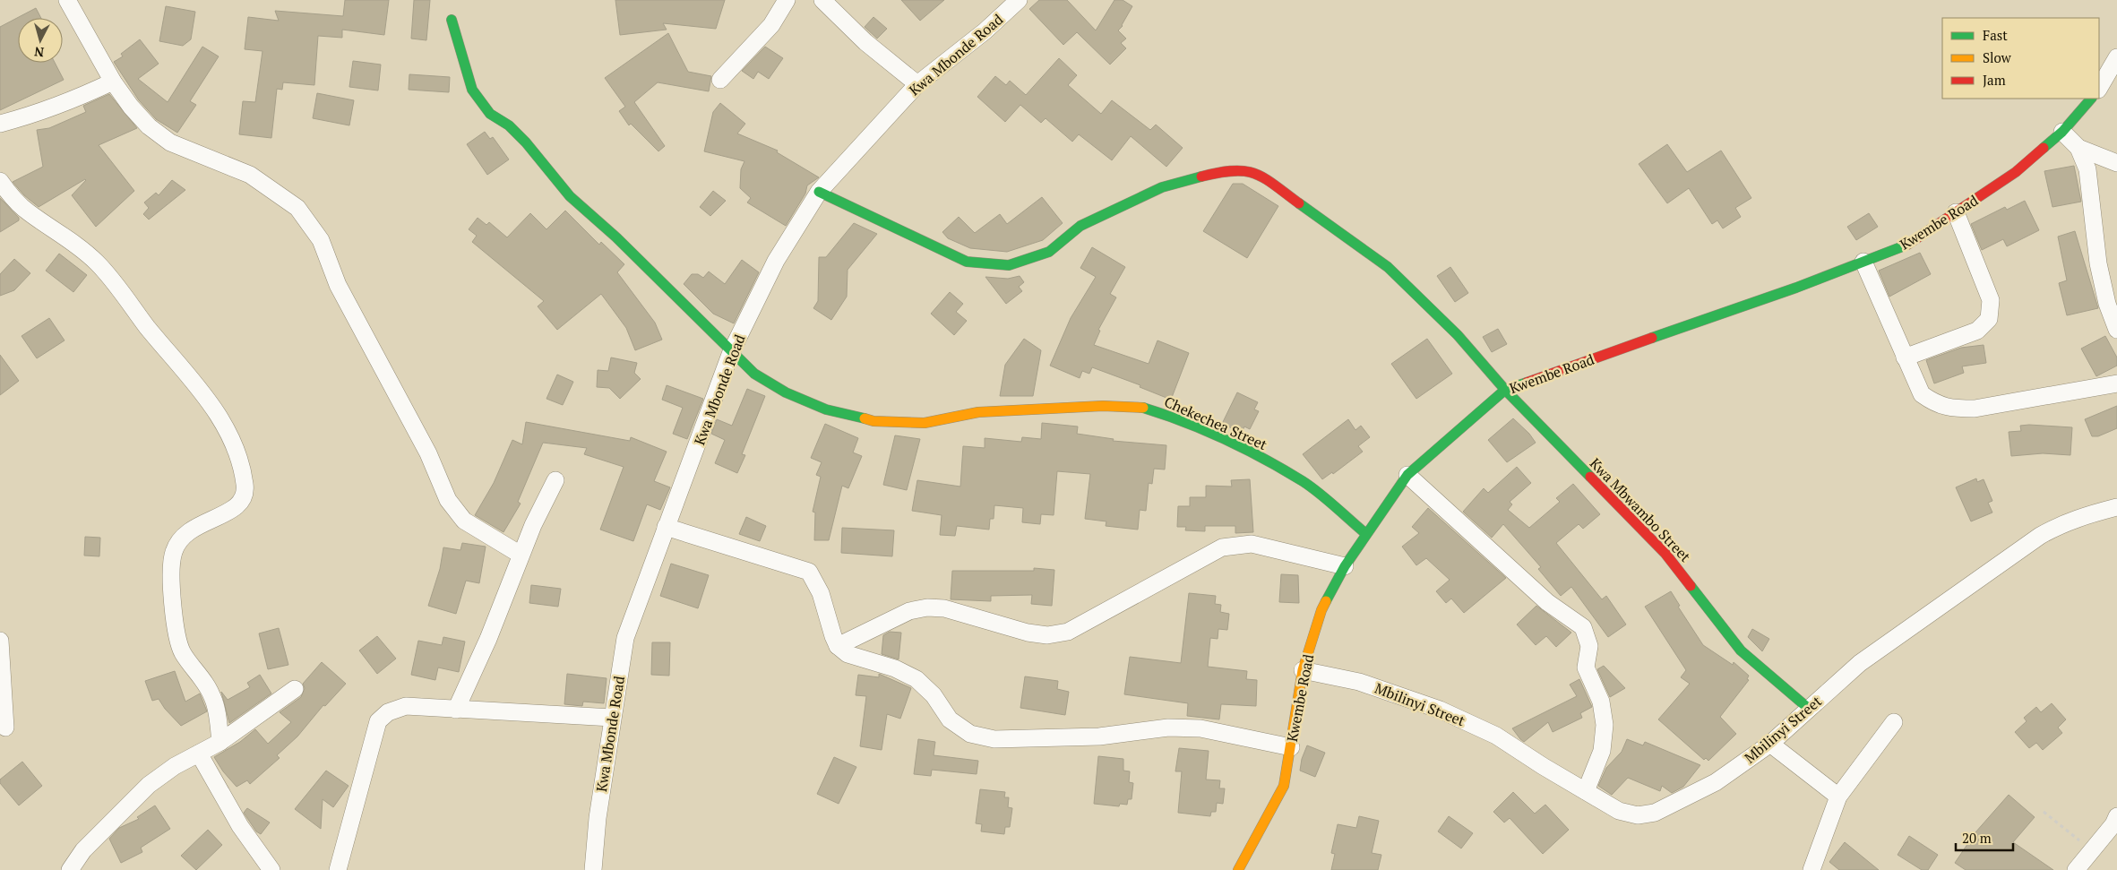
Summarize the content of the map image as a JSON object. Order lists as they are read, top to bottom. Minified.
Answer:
{"streets":{"street":["Kwa Mbonde Road","Kwembe Road","Chekechea Street","Kwa Mbwambo Street","Mbilinyi Street"]},"crossings":[["Kwa Mbonde Road","Chekechea Street"],["Kwa Mbonde Road","Kwa Mbwambo Street"],["Kwembe Road","Chekechea Street"],["Kwembe Road","Kwa Mbwambo Street"],["Kwembe Road","Mbilinyi Street"],["Kwa Mbwambo Street","Mbilinyi Street"]],"legend":["Fast","Slow","Jam"],"scale_bar":"20 m","north":"bottom"}
